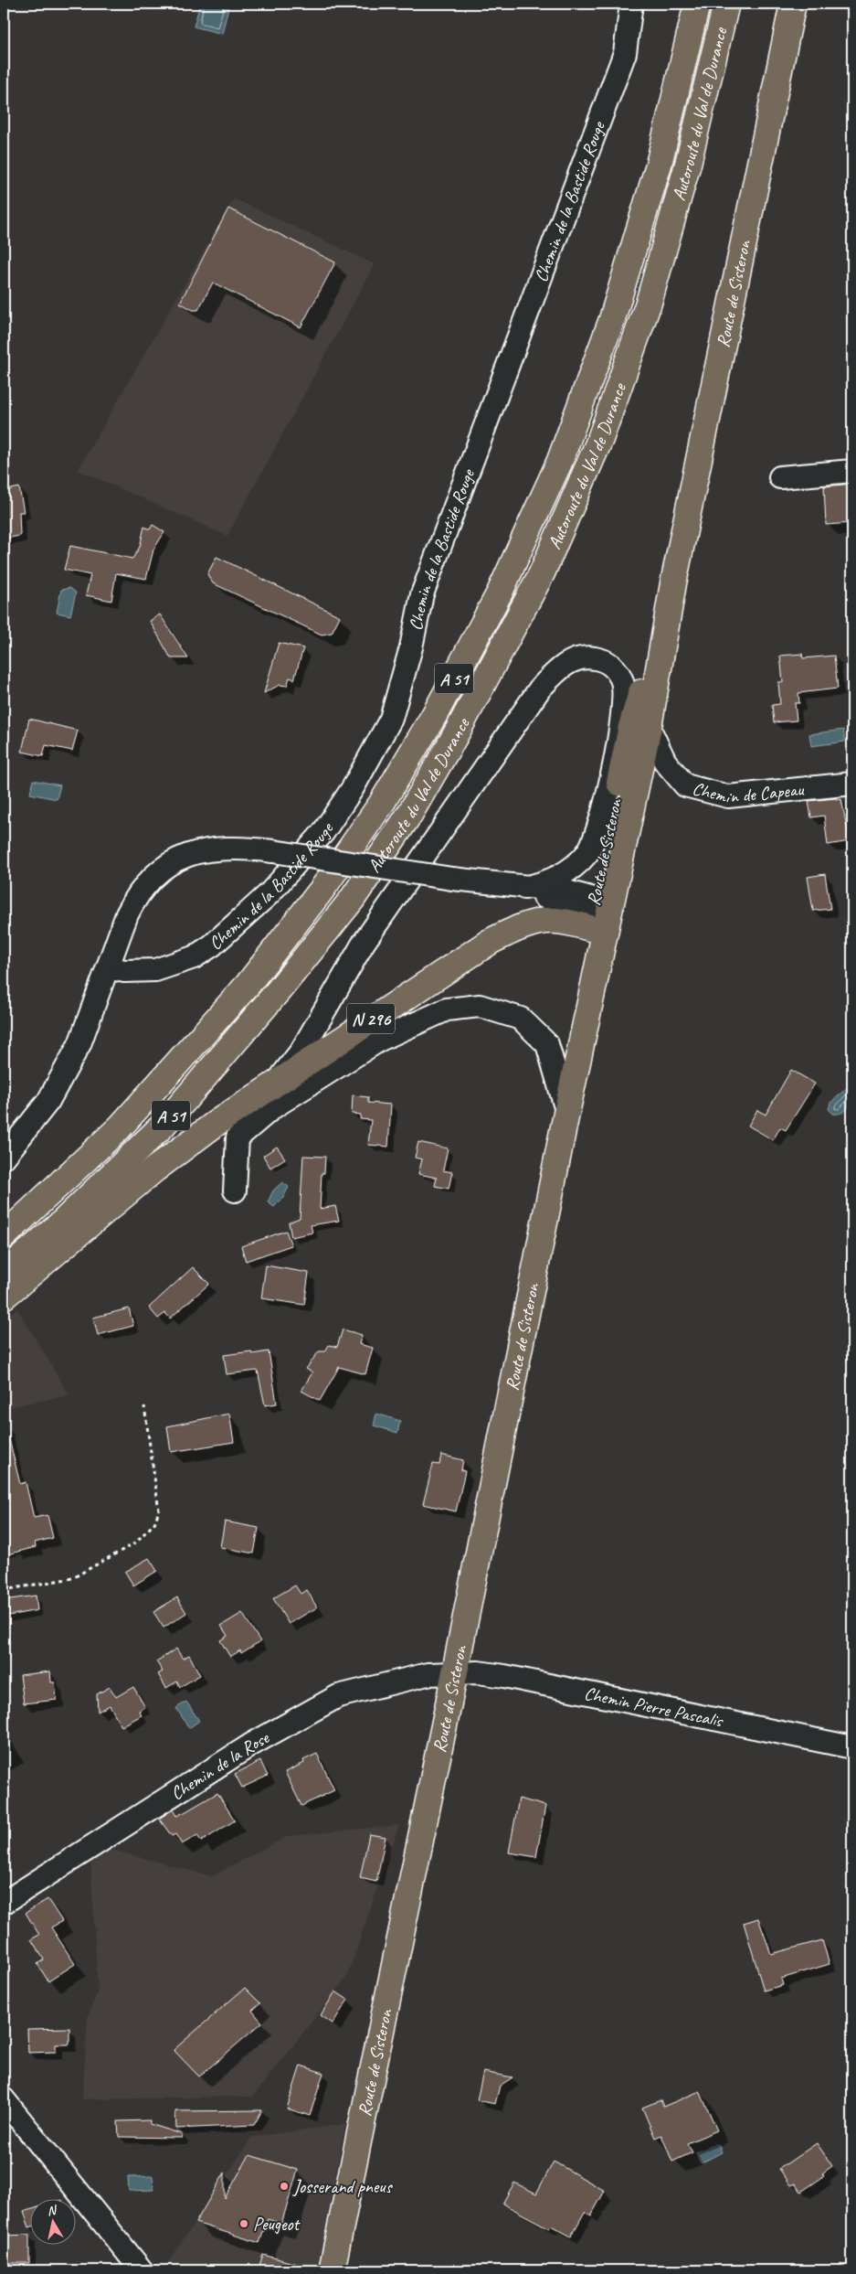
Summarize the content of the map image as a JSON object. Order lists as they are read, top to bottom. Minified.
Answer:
{"streets":{"main road":["Autoroute du Val de Durance","Route de Sisteron","A 51","N 296"],"street":["Chemin de la Bastide Rouge","Chemin de Capeau","Chemin Pierre Pascalis","Chemin de la Rose"]},"crossings":[["Route de Sisteron","Chemin de Capeau"],["Route de Sisteron","N 296"],["Route de Sisteron","Chemin Pierre Pascalis"],["Route de Sisteron","Chemin de la Rose"],["Chemin Pierre Pascalis","Chemin de la Rose"]],"places":["Josserand pneus","Peugeot"],"north":"top"}
